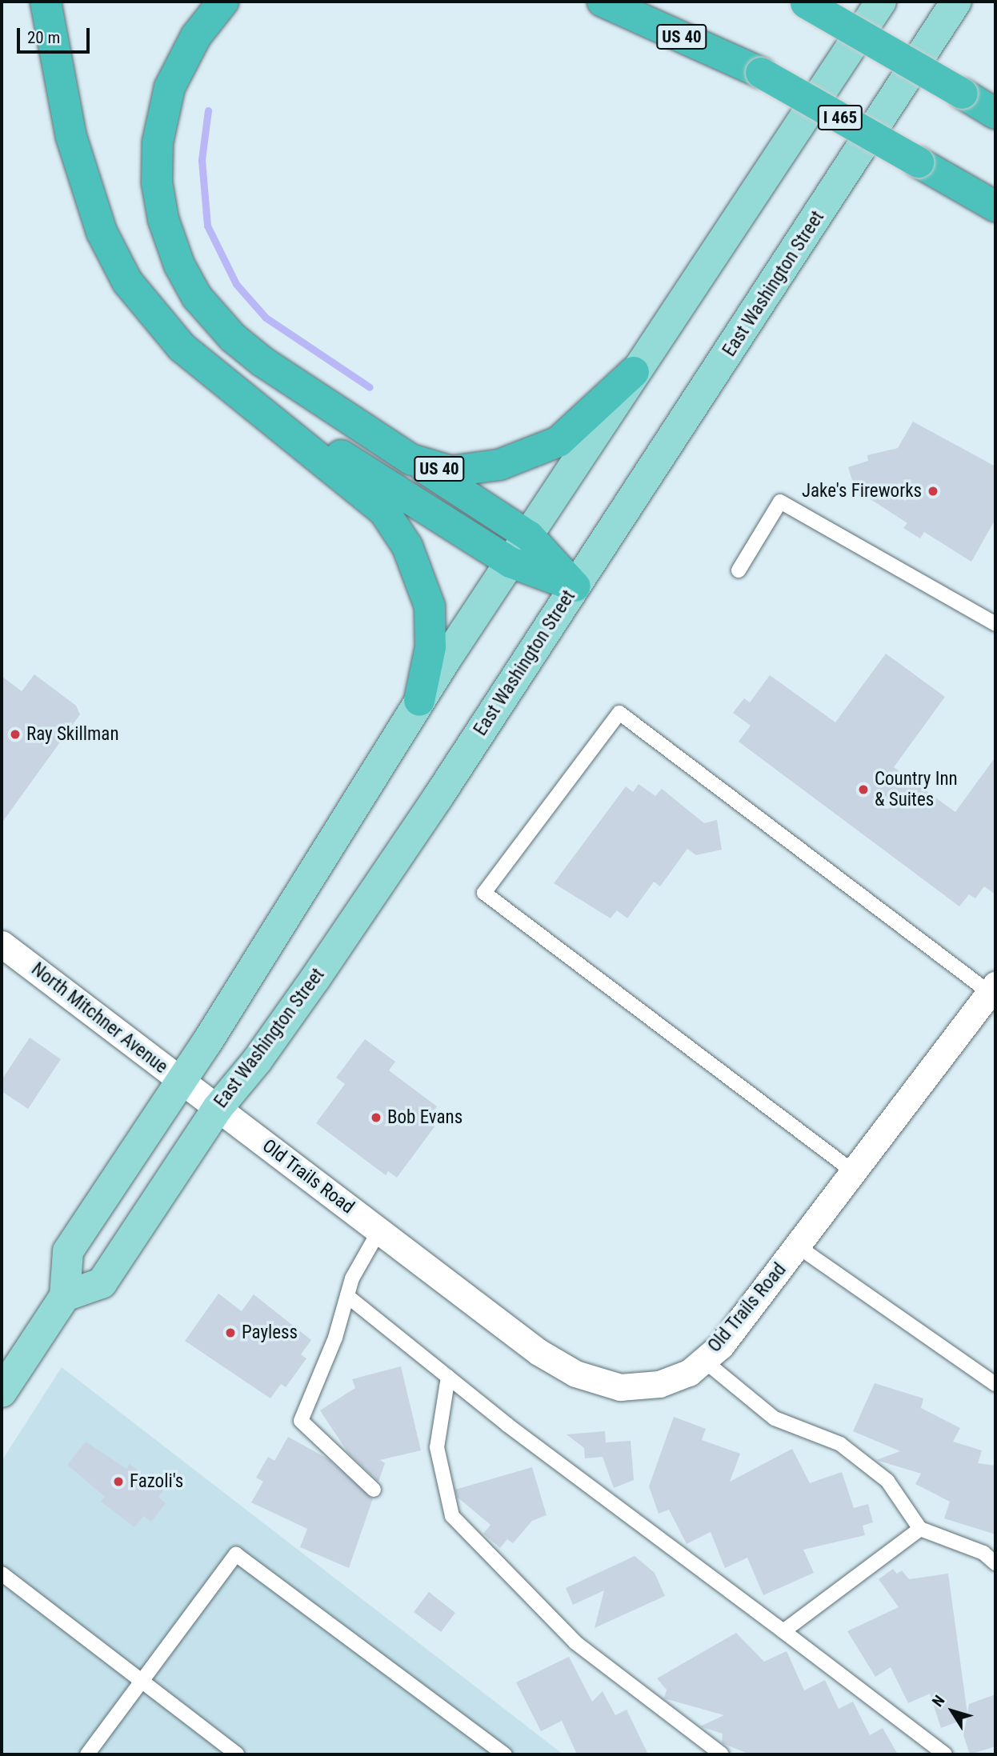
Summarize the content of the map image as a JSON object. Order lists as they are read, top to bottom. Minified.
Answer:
{"streets":{"highway":["US 40","I 465"],"main road":["East Washington Street"],"street":["North Mitchner Avenue","Old Trails Road"]},"crossings":[["US 40","I 465"],["US 40","East Washington Street"],["East Washington Street","North Mitchner Avenue"],["East Washington Street","Old Trails Road"],["North Mitchner Avenue","Old Trails Road"]],"places":["Jake's Fireworks","Ray Skillman","Country Inn & Suites","Bob Evans","Payless","Fazoli's"],"scale_bar":"20 m","north":"top left"}
